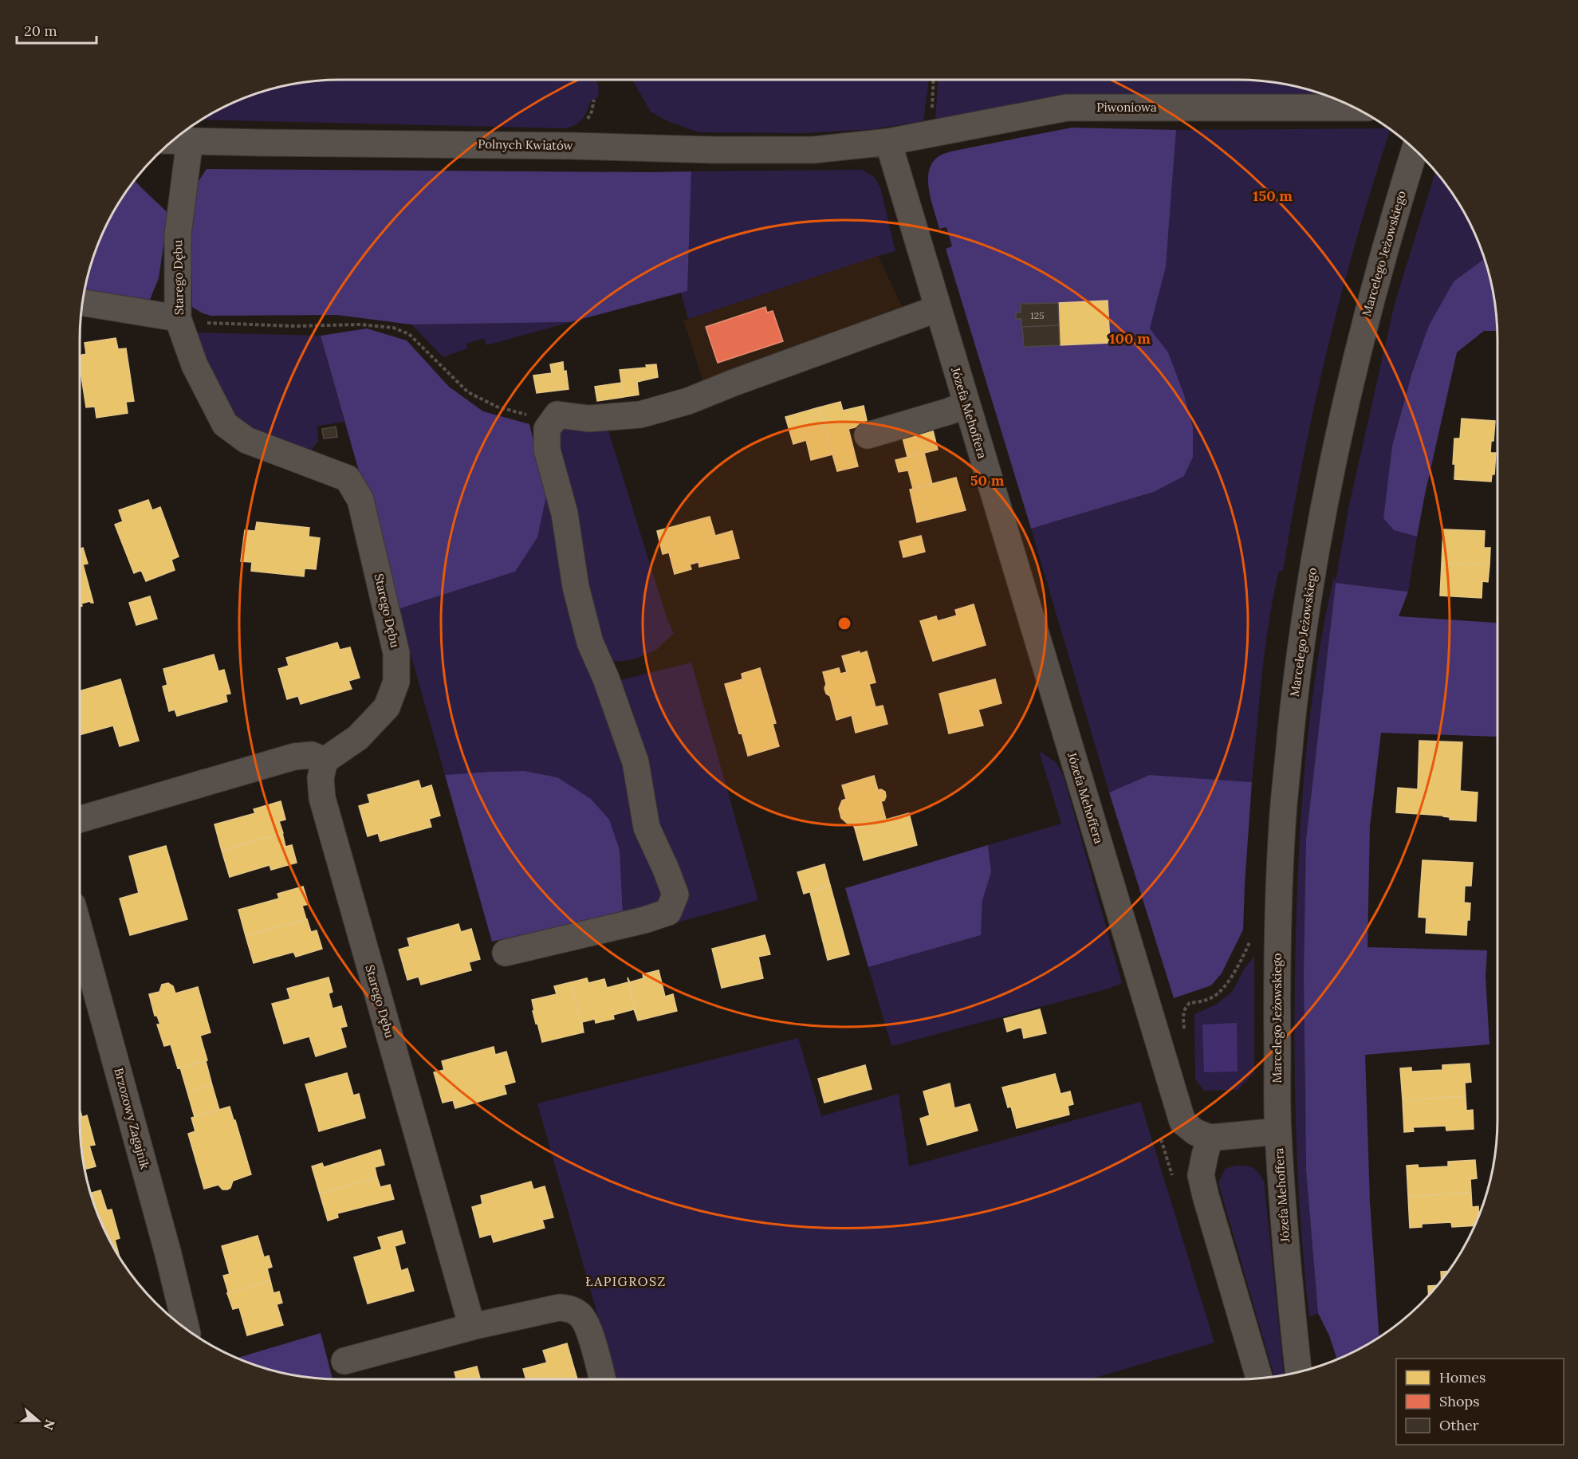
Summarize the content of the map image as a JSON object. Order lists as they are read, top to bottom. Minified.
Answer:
{"streets":{"street":["Piwoniowa","Polnych Kwiatów","Marcelego Jeżowskiego","Starego Dębu","Józefa Mehoffera","Brzozowy Zagajnik"]},"crossings":[["Piwoniowa","Polnych Kwiatów"],["Piwoniowa","Józefa Mehoffera"],["Polnych Kwiatów","Starego Dębu"],["Polnych Kwiatów","Józefa Mehoffera"],["Marcelego Jeżowskiego","Józefa Mehoffera"]],"districts":["ŁAPIGROSZ"],"house_numbers":["125"],"legend":["Homes","Shops","Other"],"scale_bar":"20 m","north":"right","rings":["150 m","100 m","50 m"]}
